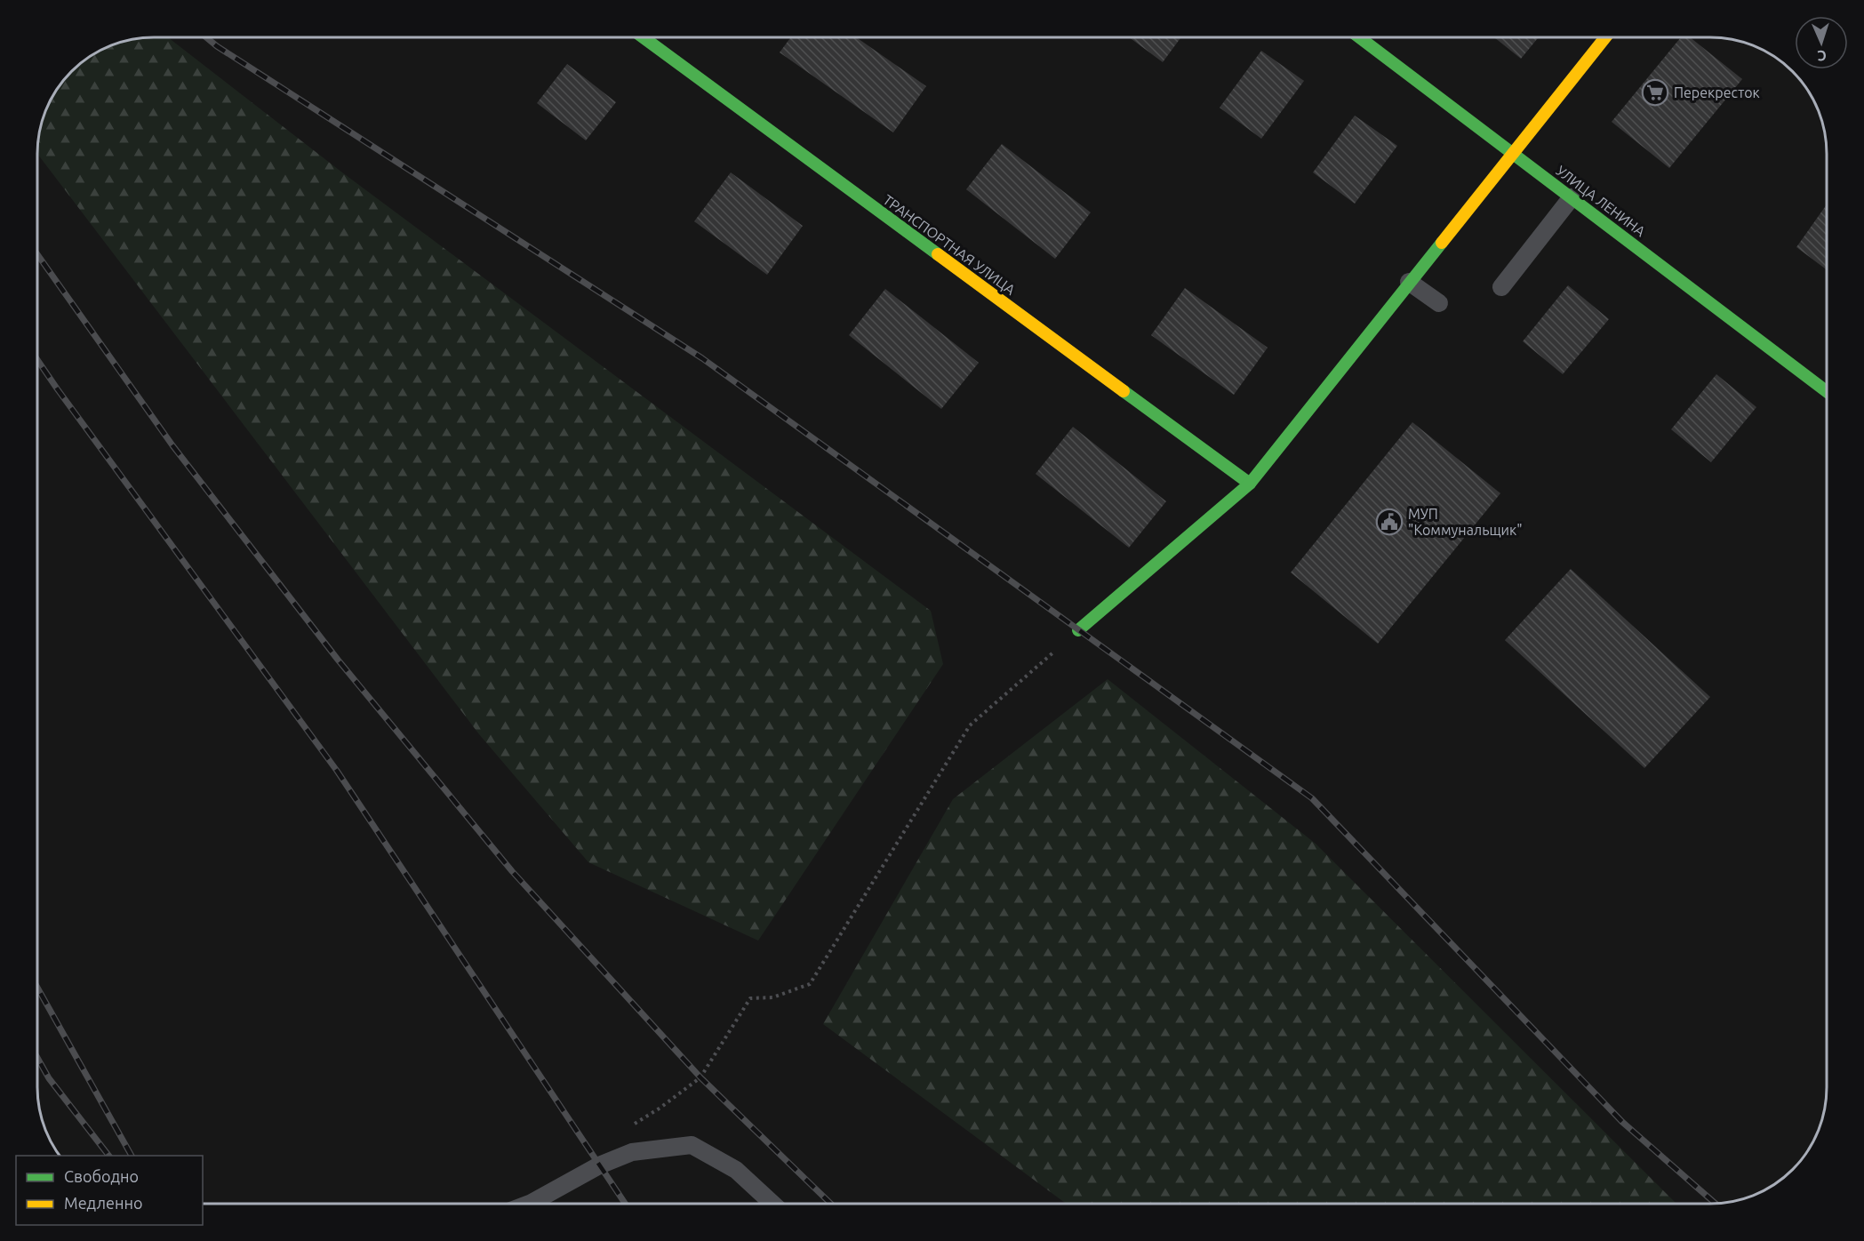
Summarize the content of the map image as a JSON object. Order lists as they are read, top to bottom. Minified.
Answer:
{"streets":{"street":["УЛИЦА ЛЕНИНА","ТРАНСПОРТНАЯ УЛИЦА"]},"places":{"supermarket":["Перекресток"],"public building":["МУП \"Коммунальщик\""]},"legend":["Свободно","Медленно"],"north":"bottom"}
